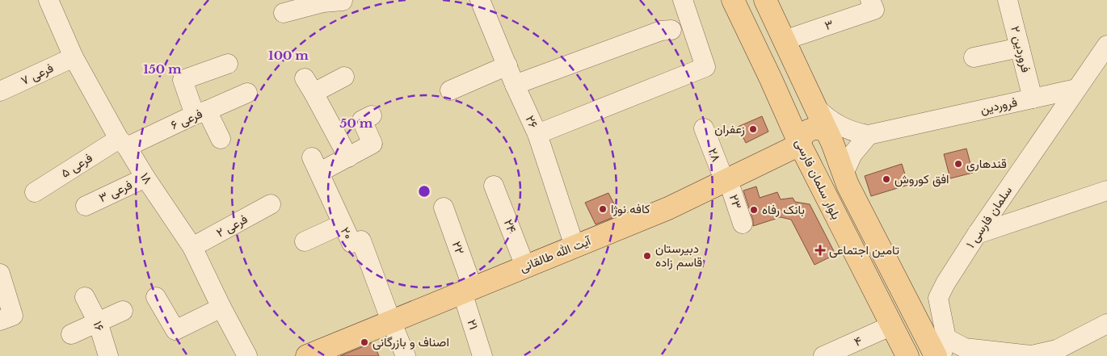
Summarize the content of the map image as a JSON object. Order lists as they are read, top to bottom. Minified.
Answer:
{"streets":{"main road":["بلوار سلمان فارسی","آیت الله طالقانی"],"street":["۳","فروردین ۲","فرعی ۷","فروردین","فرعی ۶","۲۶","۲۸","فرعی ۵","۱۸","فرعی ۳","۲۳","سلمان فارسی ۱","فرعی ۲","۲۴","۲۰","۲۲","۲۱","۱۶","۴"]},"crossings":[["۳","بلوار سلمان فارسی"],["فروردین ۲","فروردین"],["فرعی ۷","۱۸"],["فروردین","سلمان فارسی ۱"],["فرعی ۶","فرعی ۵"],["فرعی ۶","۱۸"],["۲۶","آیت الله طالقانی"],["۲۸","۲۳"],["۲۸","آیت الله طالقانی"],["فرعی ۵","۱۸"],["۱۸","فرعی ۳"],["۱۸","فرعی ۲"],["بلوار سلمان فارسی","سلمان فارسی ۱"],["بلوار سلمان فارسی","آیت الله طالقانی"],["بلوار سلمان فارسی","۴"],["۲۳","آیت الله طالقانی"],["۲۴","آیت الله طالقانی"],["۲۰","آیت الله طالقانی"],["۲۲","آیت الله طالقانی"],["۲۲","۲۱"],["آیت الله طالقانی","۲۱"]],"places":{"other":["زعفران","قندهاری","افق کوروش","کافه نوژا","بانک رفاه","دبیرستان قاسم زاده","اصناف و بازرگانی"],"health":["تامین اجتماعی"]},"rings":["100 m","150 m","50 m"]}
